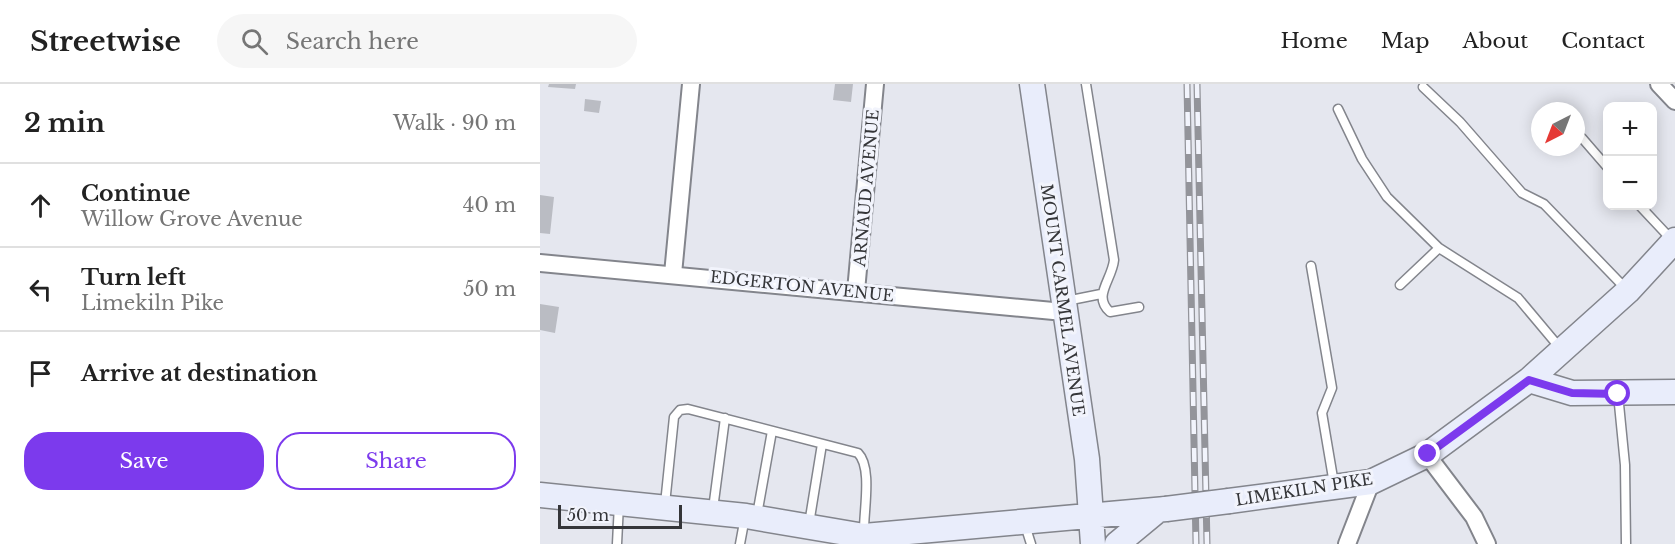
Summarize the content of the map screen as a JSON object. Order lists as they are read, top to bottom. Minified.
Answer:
{"streets":{"street":["ARNAUD AVENUE","EDGERTON AVENUE","MOUNT CARMEL AVENUE","LIMEKILN PIKE"]},"crossings":[["ARNAUD AVENUE","EDGERTON AVENUE"],["EDGERTON AVENUE","MOUNT CARMEL AVENUE"],["MOUNT CARMEL AVENUE","LIMEKILN PIKE"]],"scale_bar":"50 m","north":"bottom left","page":{"header":"Streetwise","search":"Search here","nav":["Home","Map","About","Contact"],"heading":["2 min","Walk · 90 m"],"map_buttons":["+","−"],"list":[["Continue","Willow Grove Avenue","40 m"],["Turn left","Limekiln Pike","50 m"],"Arrive at destination"],"buttons":["Save","Share"],"scale":"50 m"}}
